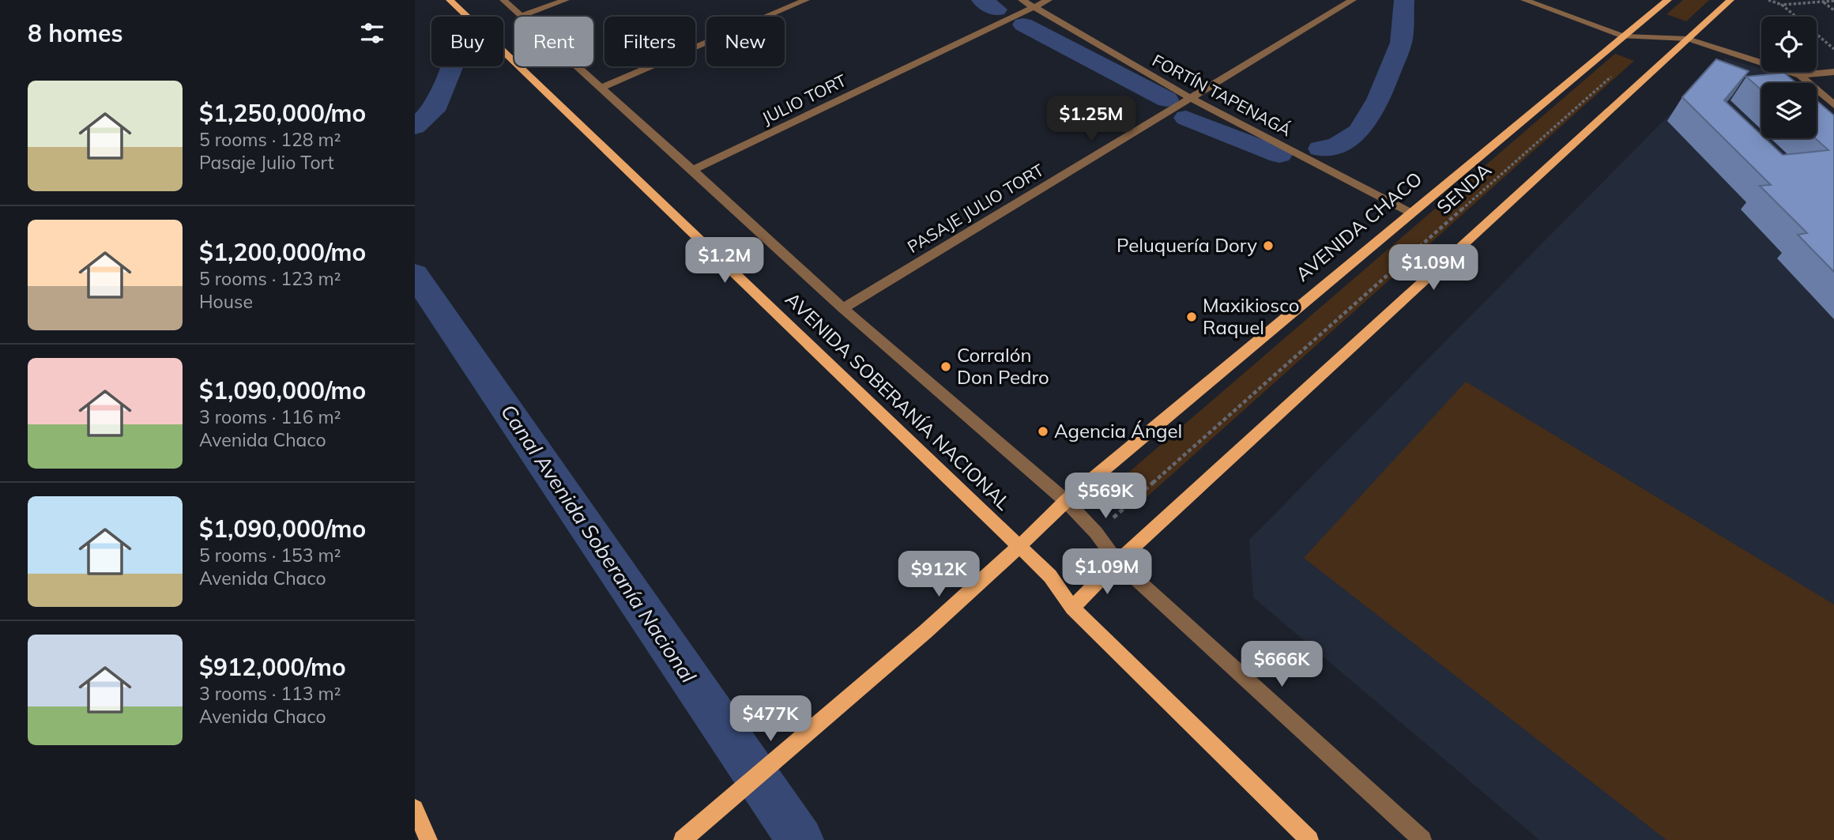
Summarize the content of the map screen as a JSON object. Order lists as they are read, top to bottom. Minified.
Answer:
{"streets":{"main road":["AVENIDA CHACO","AVENIDA SOBERANÍA NACIONAL"],"street":["FORTÍN TAPENAGÁ","JULIO TORT","PASAJE JULIO TORT"],"path":["SENDA"]},"crossings":[["FORTÍN TAPENAGÁ","JULIO TORT"],["FORTÍN TAPENAGÁ","PASAJE JULIO TORT"],["FORTÍN TAPENAGÁ","AVENIDA CHACO"],["JULIO TORT","AVENIDA SOBERANÍA NACIONAL"],["SENDA","AVENIDA SOBERANÍA NACIONAL"],["PASAJE JULIO TORT","AVENIDA SOBERANÍA NACIONAL"],["AVENIDA CHACO","AVENIDA SOBERANÍA NACIONAL"]],"water":["Canal Avenida Soberanía Nacional"],"places":["Peluquería Dory","Maxikiosco Raquel","Corralón Don Pedro","Agencia Ángel"],"page":{"heading":"8 homes","chip":["Buy","Rent","Filters","New"],"list":[{"name":"$1,250,000/mo","note":"5 rooms · 128 m² · Pasaje Julio Tort"},{"name":"$1,200,000/mo","note":"5 rooms · 123 m² · House"},{"name":"$1,090,000/mo","note":"3 rooms · 116 m² · Avenida Chaco"},{"name":"$1,090,000/mo","note":"5 rooms · 153 m² · Avenida Chaco"},{"name":"$912,000/mo","note":"3 rooms · 113 m² · Avenida Chaco"}],"price":["$1.25M","$1.2M","$1.09M","$569K","$1.09M","$912K","$666K","$477K"]}}
